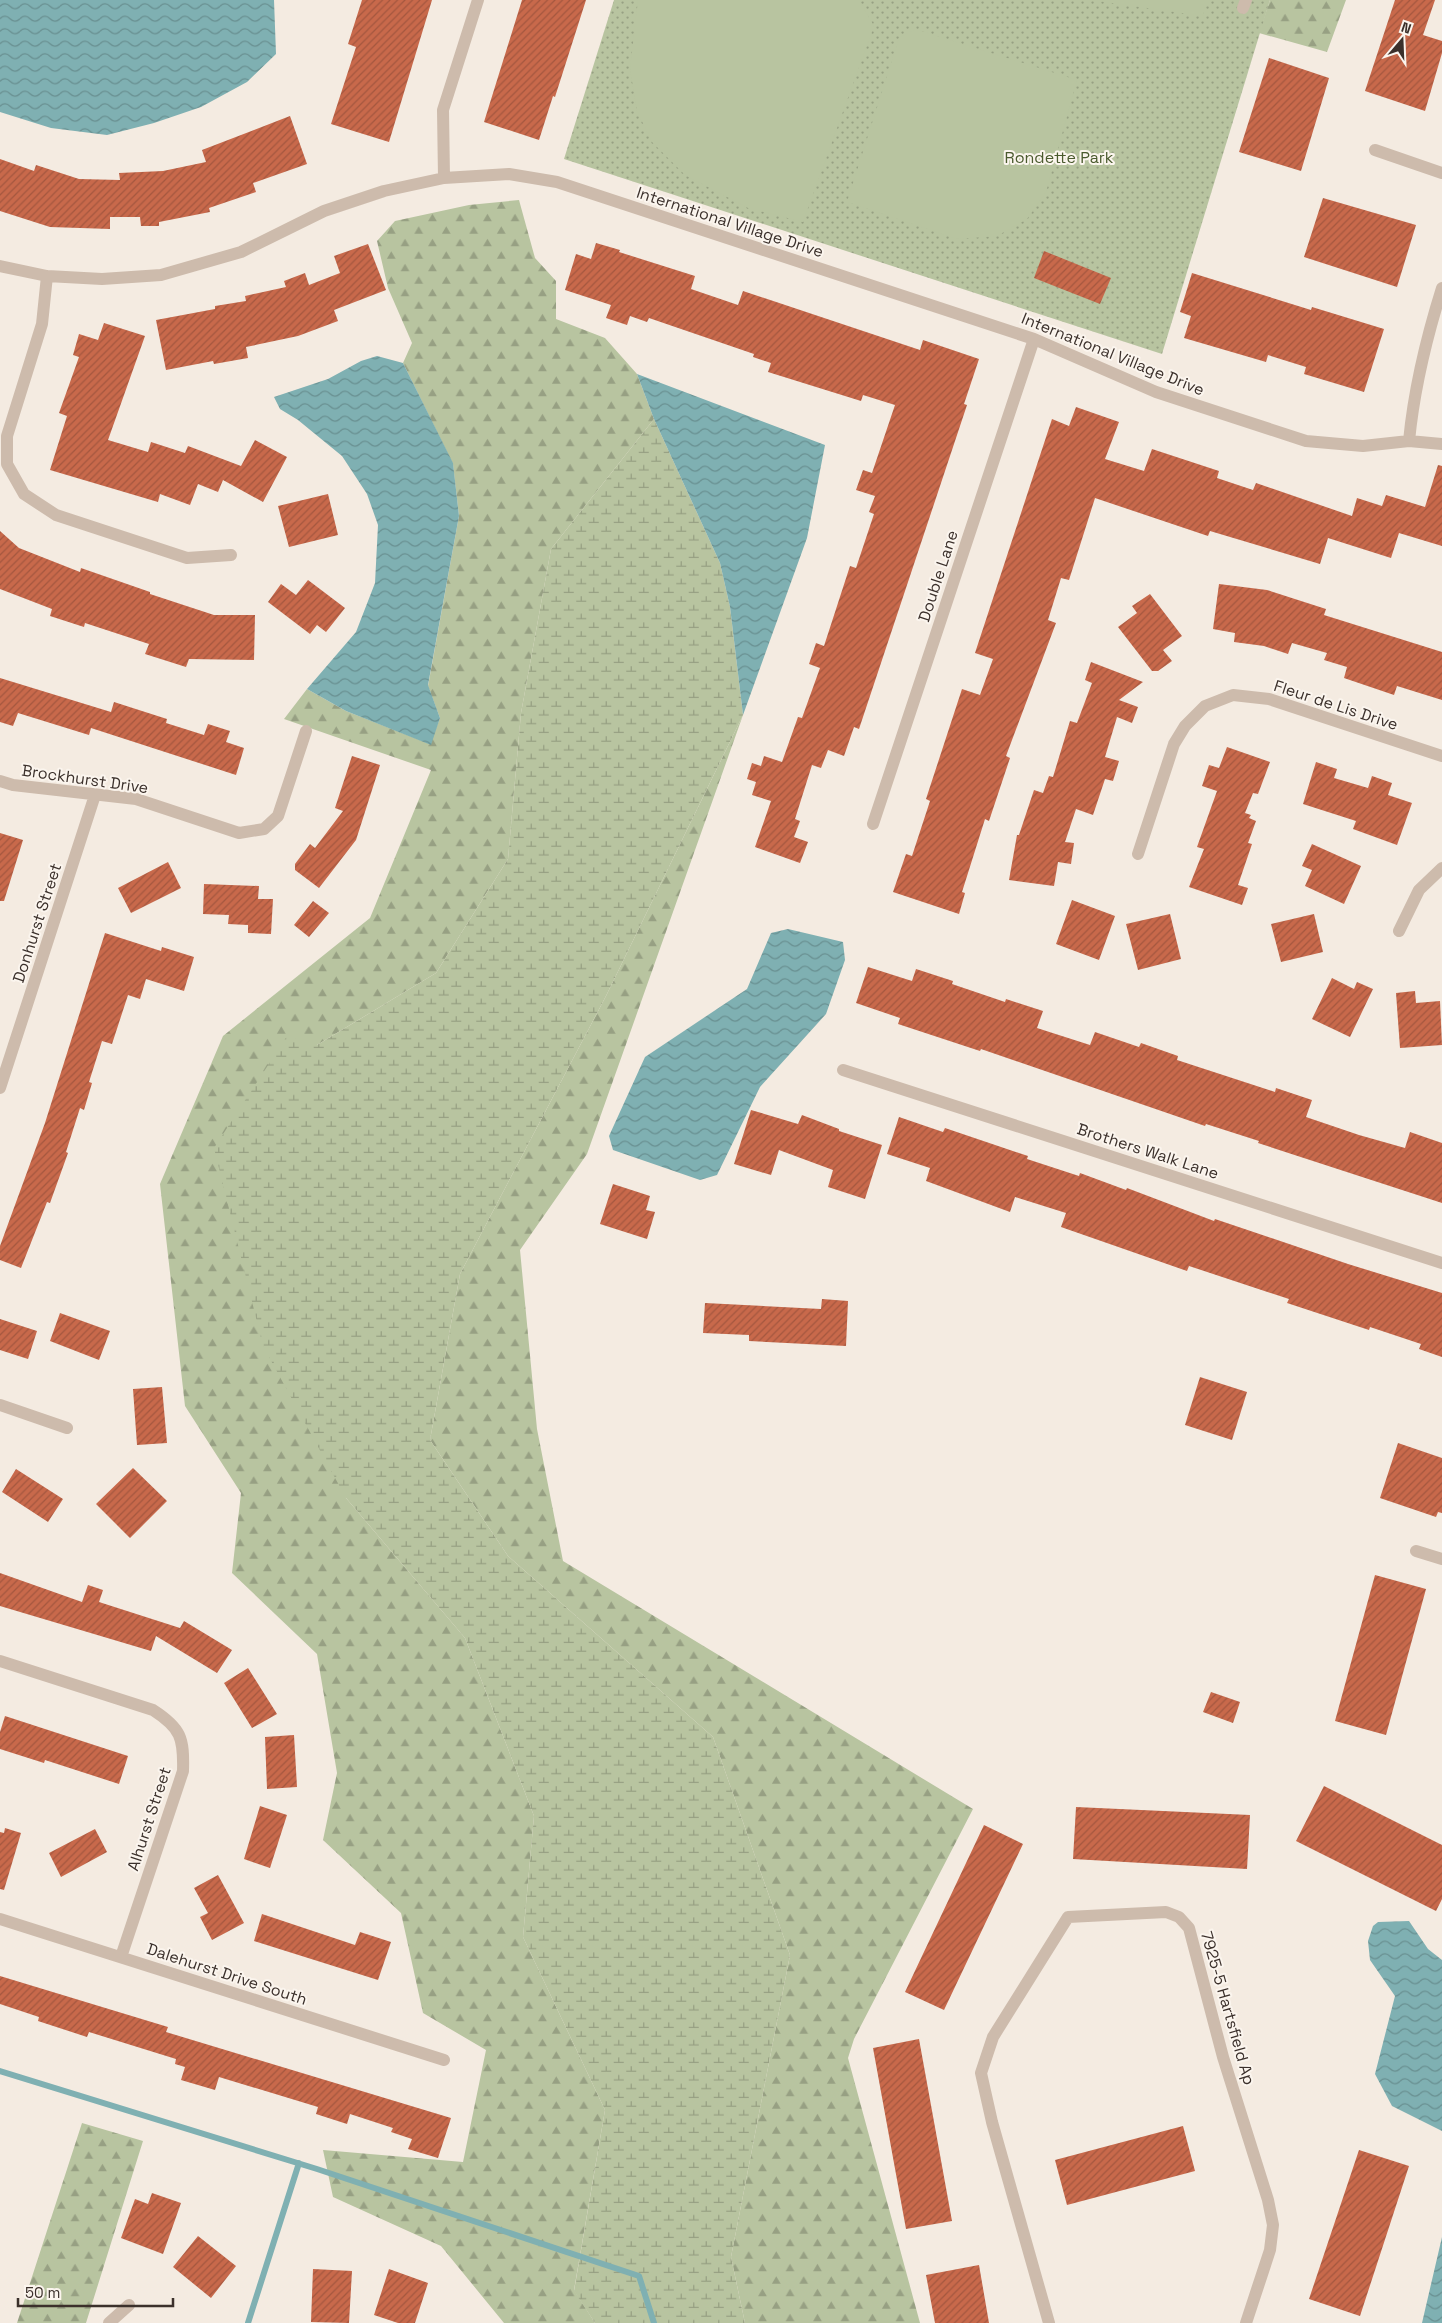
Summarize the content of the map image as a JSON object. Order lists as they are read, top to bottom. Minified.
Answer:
{"streets":{"street":["International Village Drive","Double Lane","Fleur de Lis Drive","Brockhurst Drive","Donhurst Street","Brothers Walk Lane","Alhurst Street","Dalehurst Drive South","7925-5 Hartsfield Ap"]},"crossings":[["International Village Drive","Double Lane"],["Brockhurst Drive","Donhurst Street"],["Alhurst Street","Dalehurst Drive South"]],"parks":["Rondette Park"],"scale_bar":"50 m","north":"top"}
